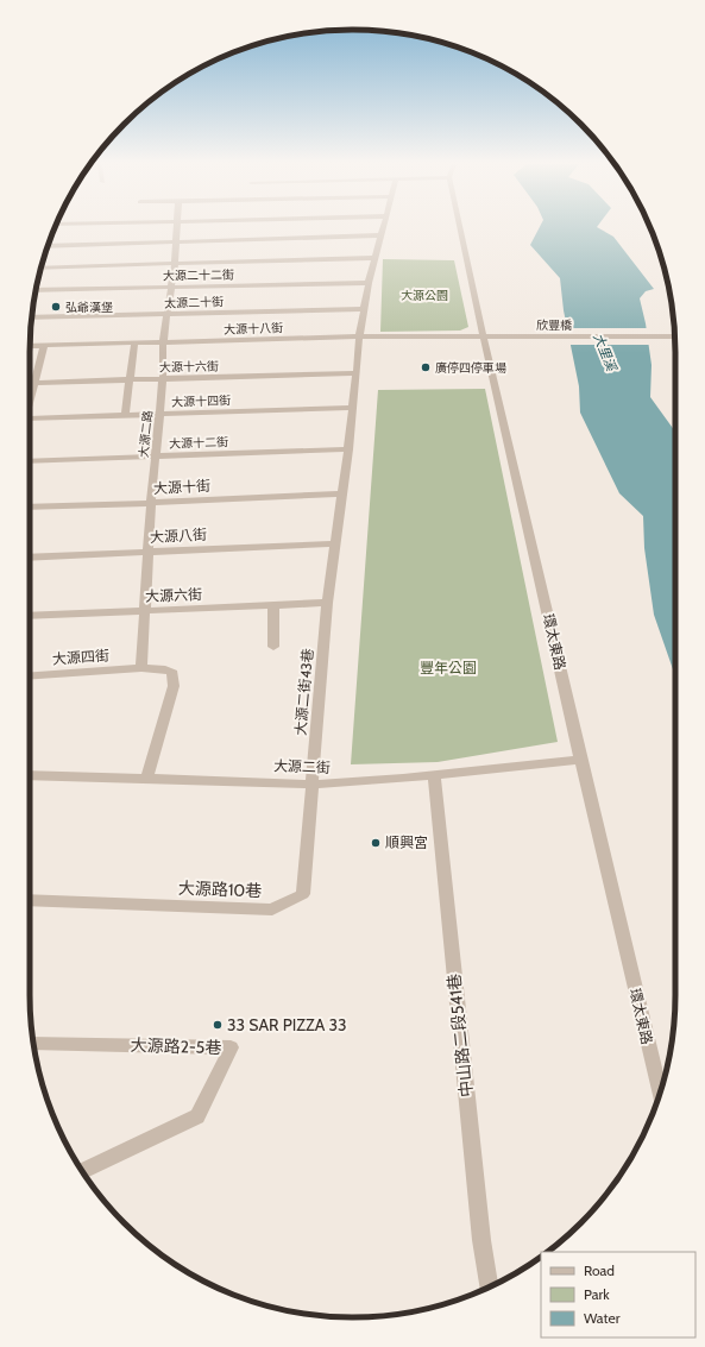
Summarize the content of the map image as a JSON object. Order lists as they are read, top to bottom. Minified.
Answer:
{"streets":{"street":["大源二十二街","太源二十街","欣豐橋","大源十八街","大源十六街","大源十四街","大源二路","大源十二街","大源十街","大源八街","大源六街","環太東路","大源四街","大源二街43巷","大源二街","大源路10巷","中山路二段541巷","大源路2-5巷"]},"crossings":[["大源二十二街","大源二路"],["大源二十二街","大源二街43巷"],["太源二十街","大源二路"],["太源二十街","大源二街43巷"],["欣豐橋","大源十八街"],["欣豐橋","環太東路"],["大源十八街","大源二路"],["大源十八街","環太東路"],["大源十八街","大源二街43巷"],["大源十六街","大源二路"],["大源十六街","大源二街43巷"],["大源十四街","大源二路"],["大源十四街","大源二街43巷"],["大源二路","大源十二街"],["大源二路","大源十街"],["大源二路","大源八街"],["大源二路","大源六街"],["大源二路","大源四街"],["大源十二街","大源二街43巷"],["大源十街","大源二街43巷"],["大源八街","大源二街43巷"],["大源六街","大源二街43巷"],["環太東路","大源二街"],["大源四街","大源二街"],["大源二街43巷","大源二街"],["大源二街43巷","大源路10巷"],["大源二街","大源路10巷"],["大源二街","中山路二段541巷"]],"water":["大里溪"],"parks":["大源公園","豐年公園"],"places":["弘爺漢堡","廣停四停車場","順興宮","33 SAR PIZZA 33"],"legend":["Road","Park","Water"]}
